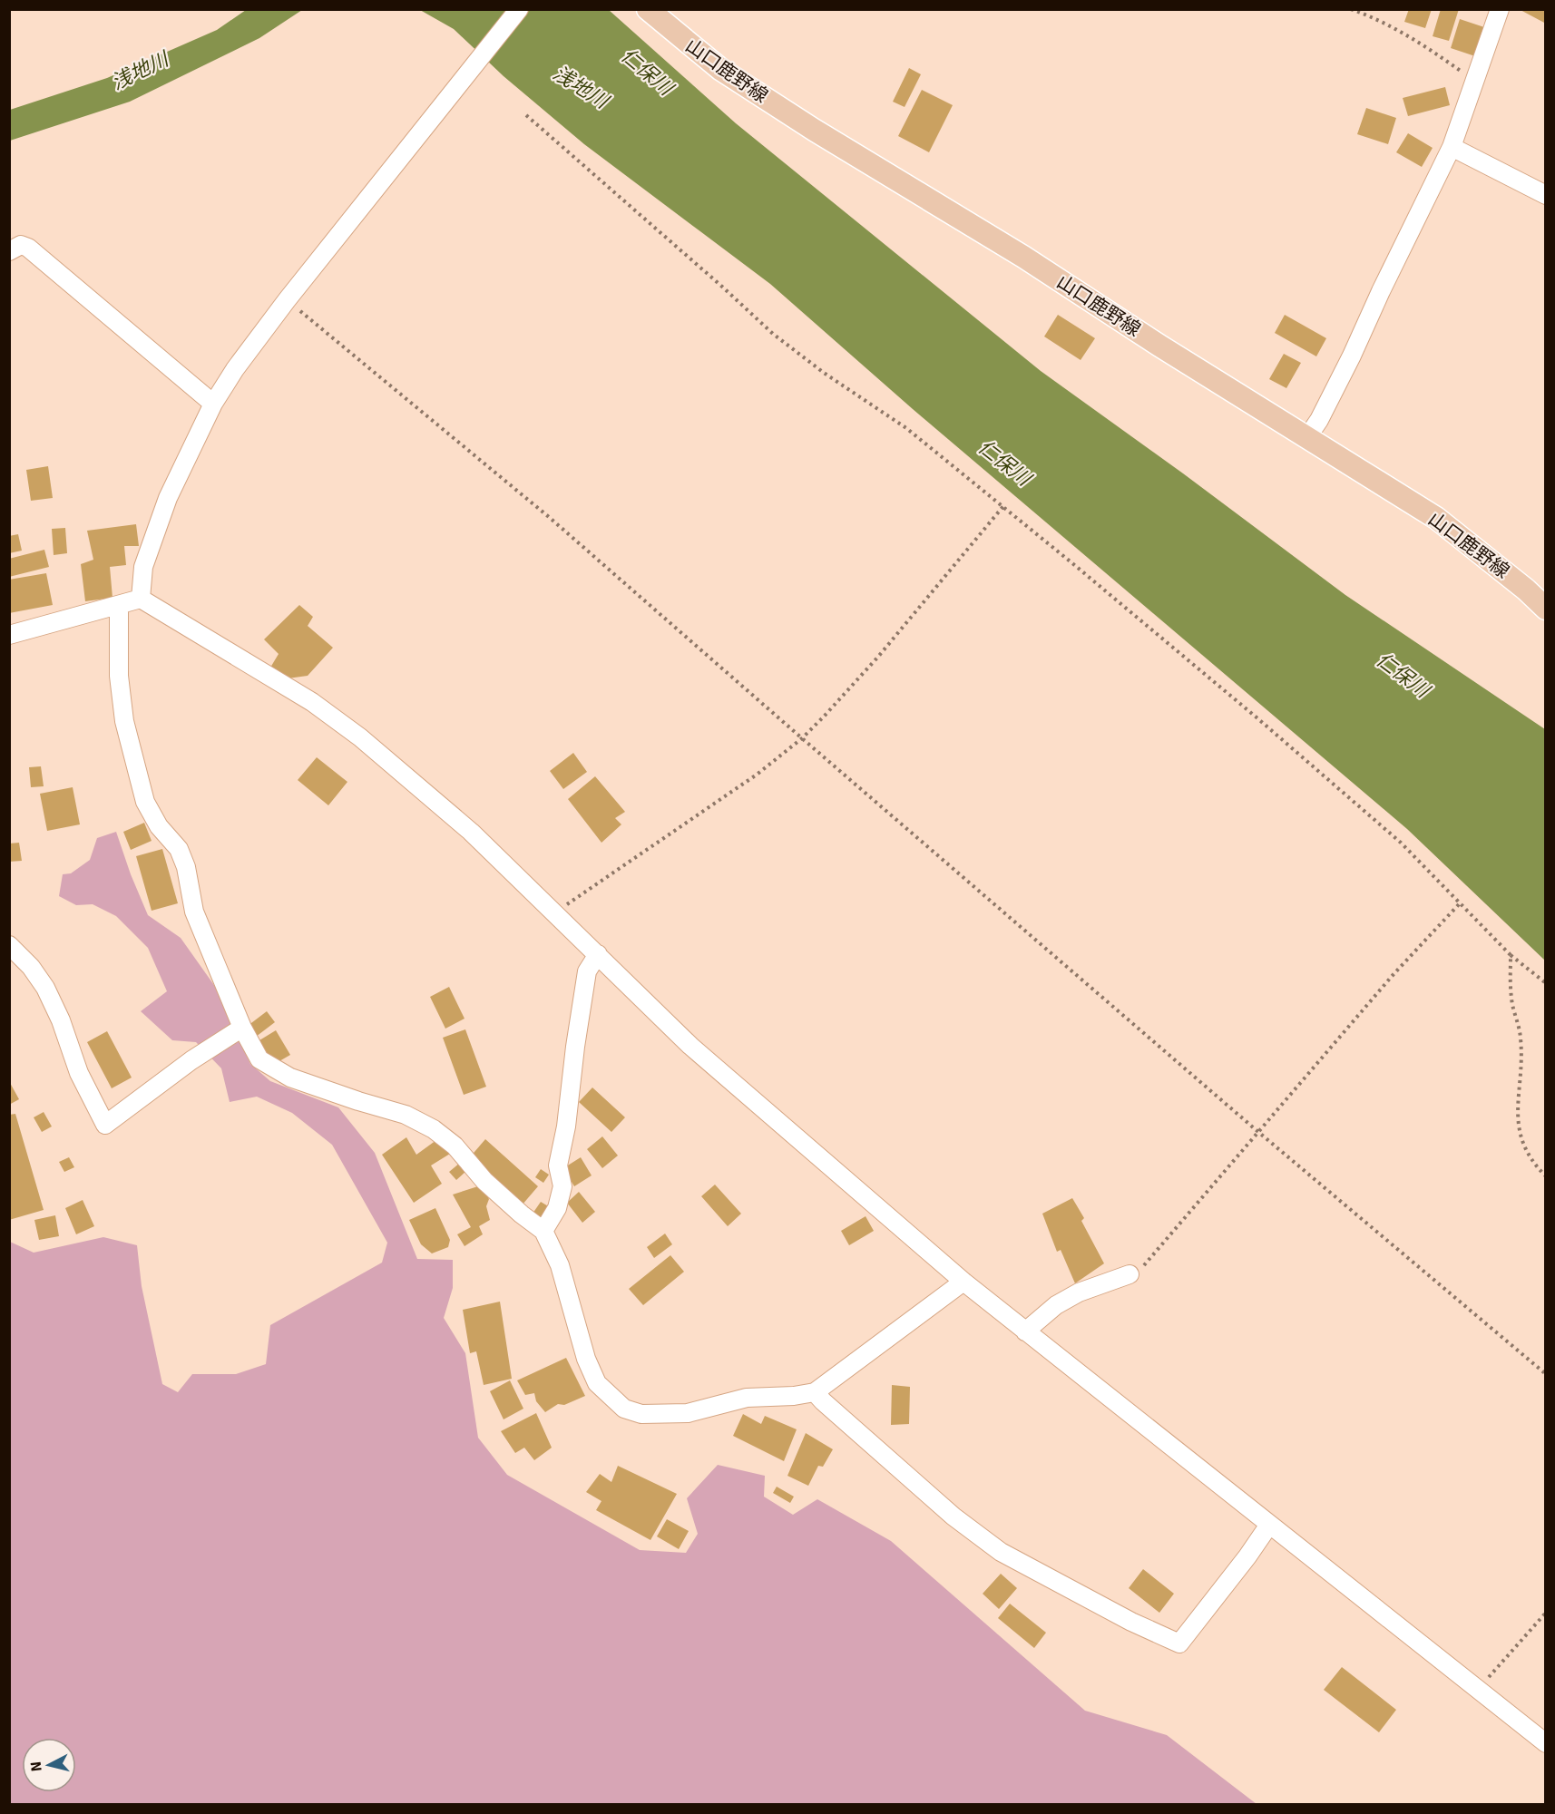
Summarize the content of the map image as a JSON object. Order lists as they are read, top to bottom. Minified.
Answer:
{"streets":{"main road":["山口鹿野線"]},"water":["浅地川","仁保川"],"north":"left"}
